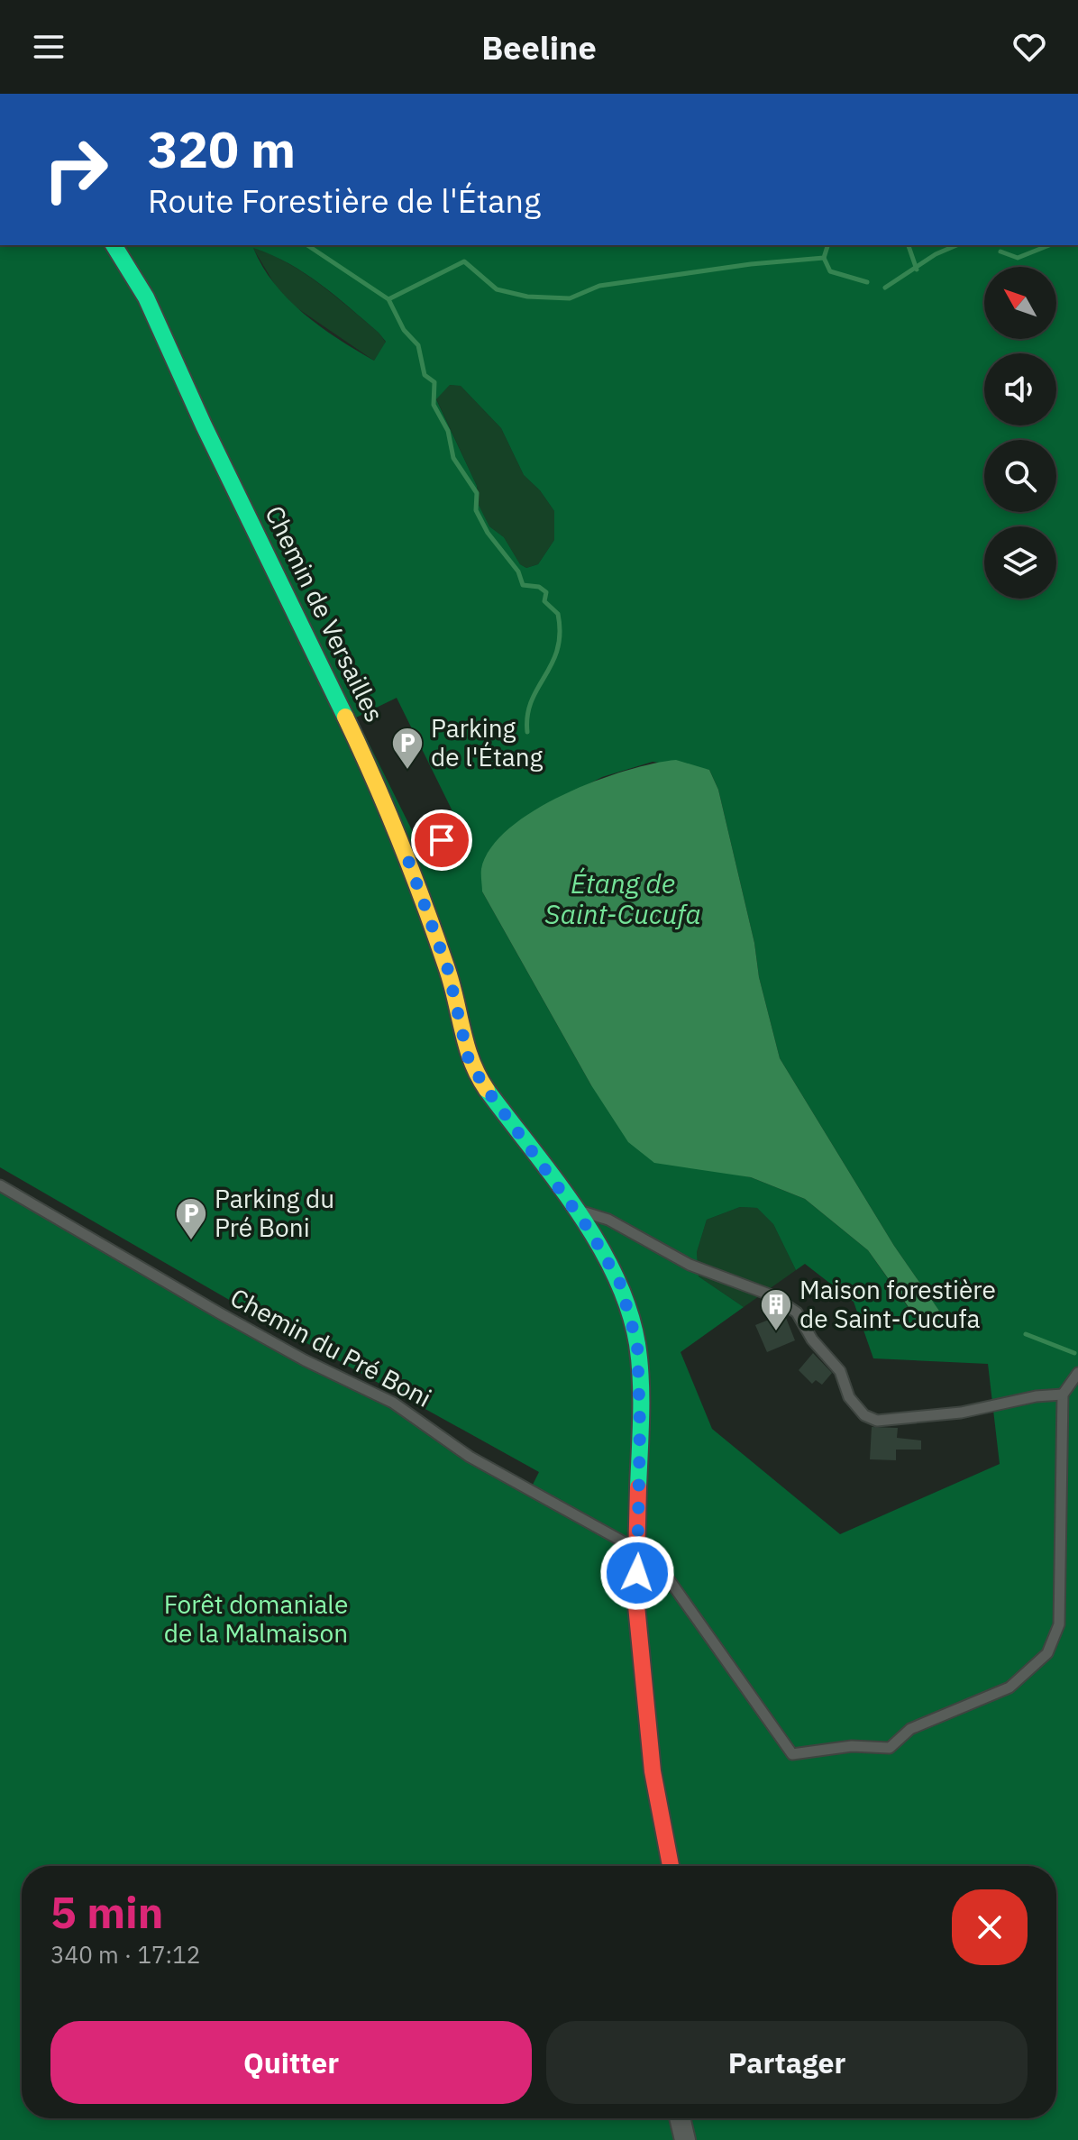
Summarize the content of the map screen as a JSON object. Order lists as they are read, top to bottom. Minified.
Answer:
{"streets":{"street":["Chemin de Versailles"],"lane":["Chemin du Pré Boni"]},"crossings":[["Chemin de Versailles","Chemin du Pré Boni"]],"water":["Étang de Saint-Cucufa"],"parks":["Forêt domaniale de la Malmaison"],"places":{"parking":["Parking de l'Étang","Parking du Pré Boni"],"building":["Maison forestière de Saint-Cucufa"]},"north":"top left","page":{"header":"Beeline","turn":["320 m","Route Forestière de l'Étang"],"heading":["5 min","340 m · 17:12"],"buttons":["Quitter","Partager"]}}
